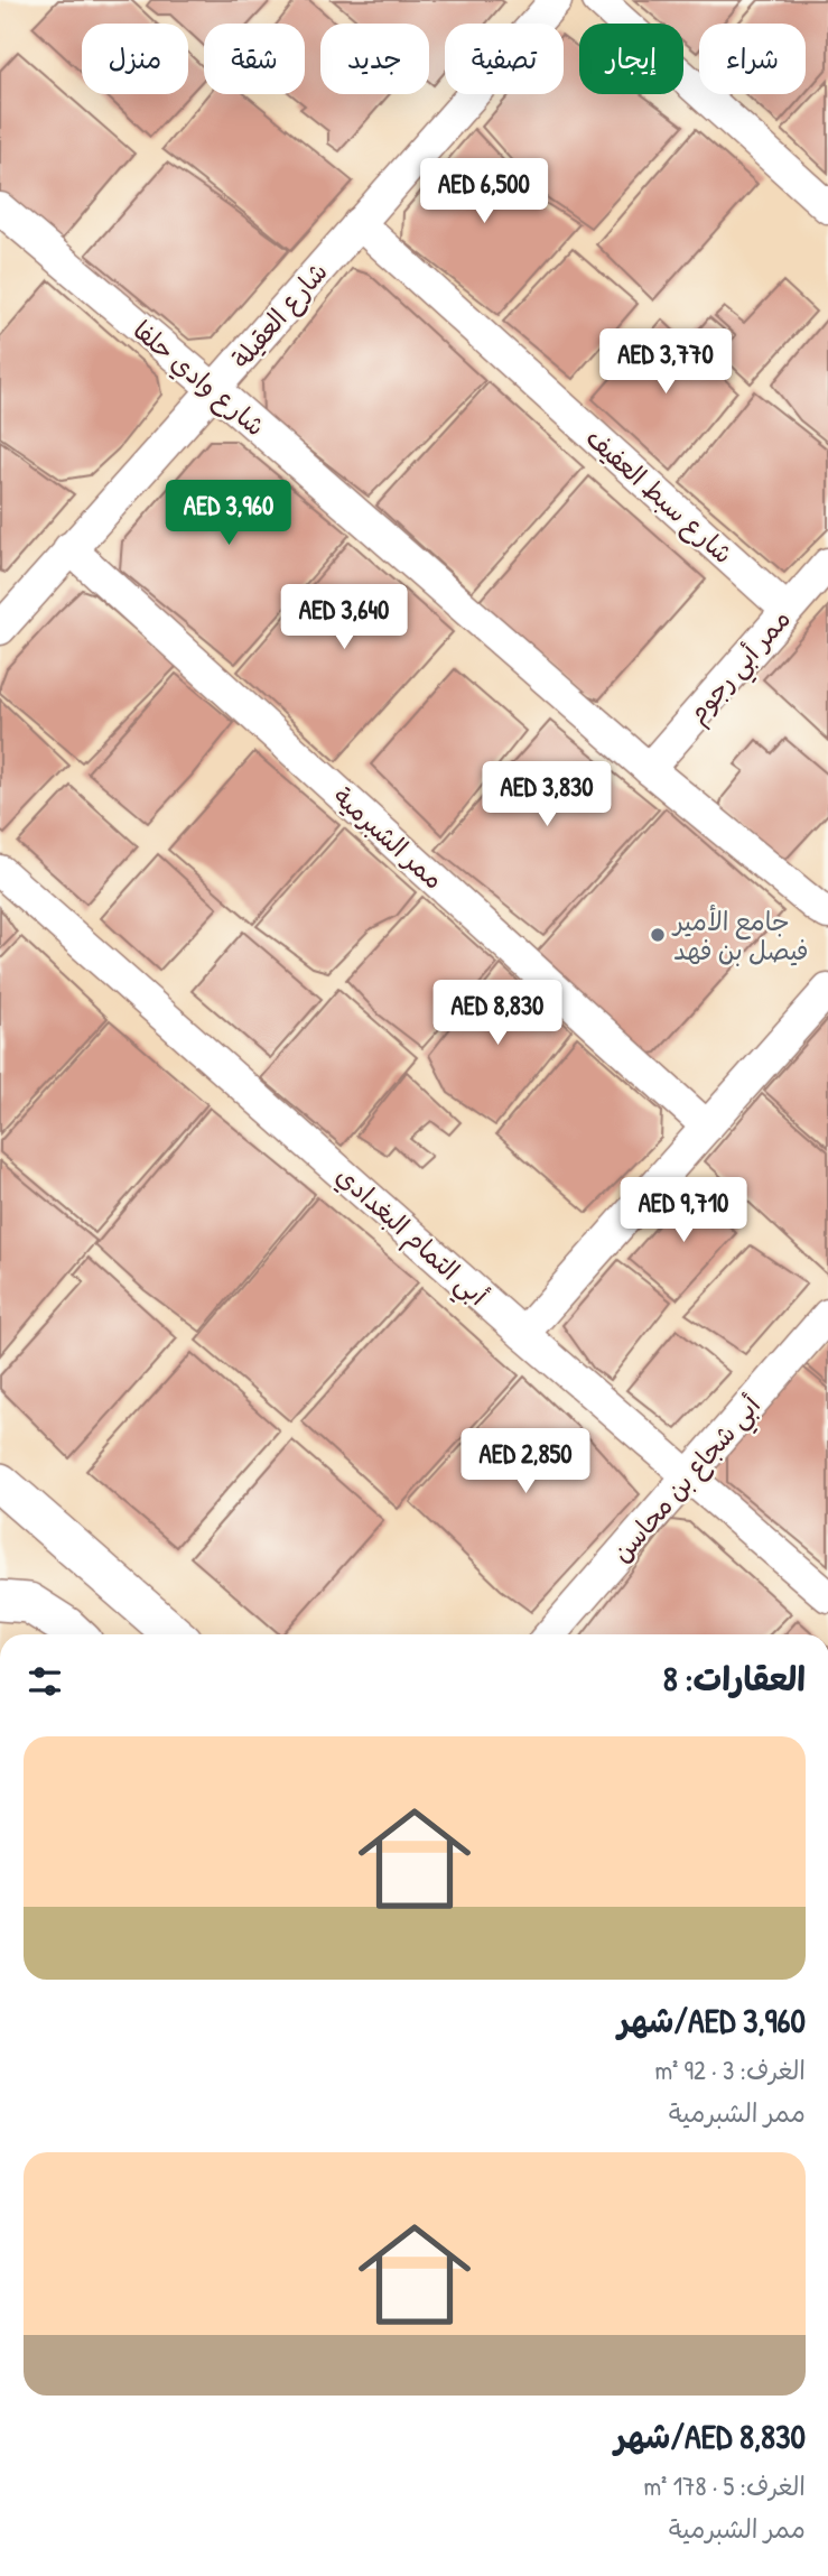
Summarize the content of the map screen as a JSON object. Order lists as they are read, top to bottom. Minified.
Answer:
{"streets":{"street":["شارع العقيلة","شارع وادي حلفا","شارع سبط العفيف","ممر أبي رجوم","ممر الشبرمية","أبي التمام البغدادي","أبي شجاع بن محاسن"]},"crossings":[["شارع العقيلة","شارع وادي حلفا"],["شارع العقيلة","شارع سبط العفيف"],["شارع العقيلة","ممر الشبرمية"],["شارع وادي حلفا","ممر أبي رجوم"],["شارع سبط العفيف","ممر أبي رجوم"],["أبي التمام البغدادي","أبي شجاع بن محاسن"]],"places":["جامع الأمير فيصل بن فهد"],"page":{"chip":["شراء","إيجار","تصفية","جديد","شقة","منزل"],"price":["AED 6,500","AED 3,770","AED 3,960","AED 3,640","AED 3,830","AED 8,830","AED 9,710","AED 2,850"],"heading":"العقارات: 8","list":[{"name":"AED 3,960/شهر","note":"الغرف: 3 · 92 m² · ممر الشبرمية"},{"name":"AED 8,830/شهر","note":"الغرف: 5 · 178 m² · ممر الشبرمية"}]}}
